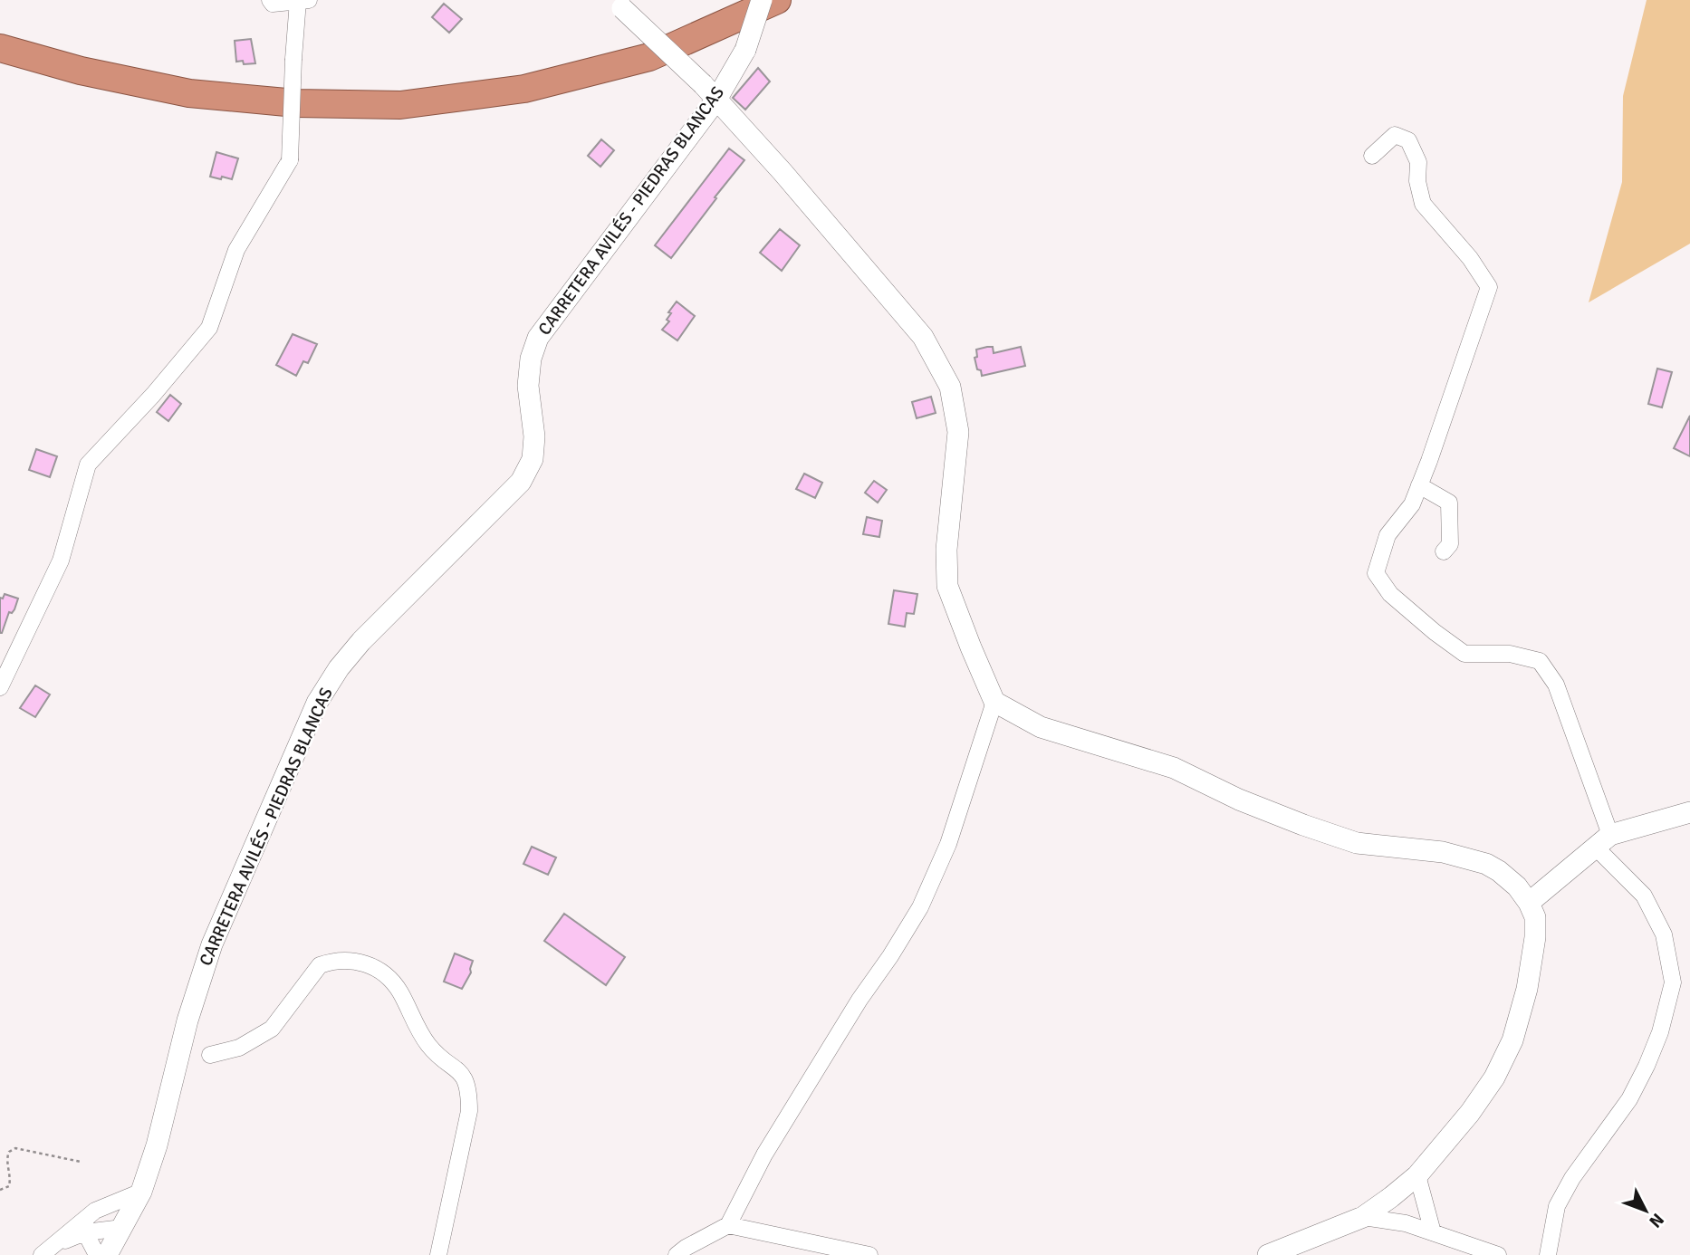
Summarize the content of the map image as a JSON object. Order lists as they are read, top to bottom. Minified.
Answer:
{"streets":{"street":["CARRETERA AVILÉS - PIEDRAS BLANCAS"]},"north":"bottom right"}
